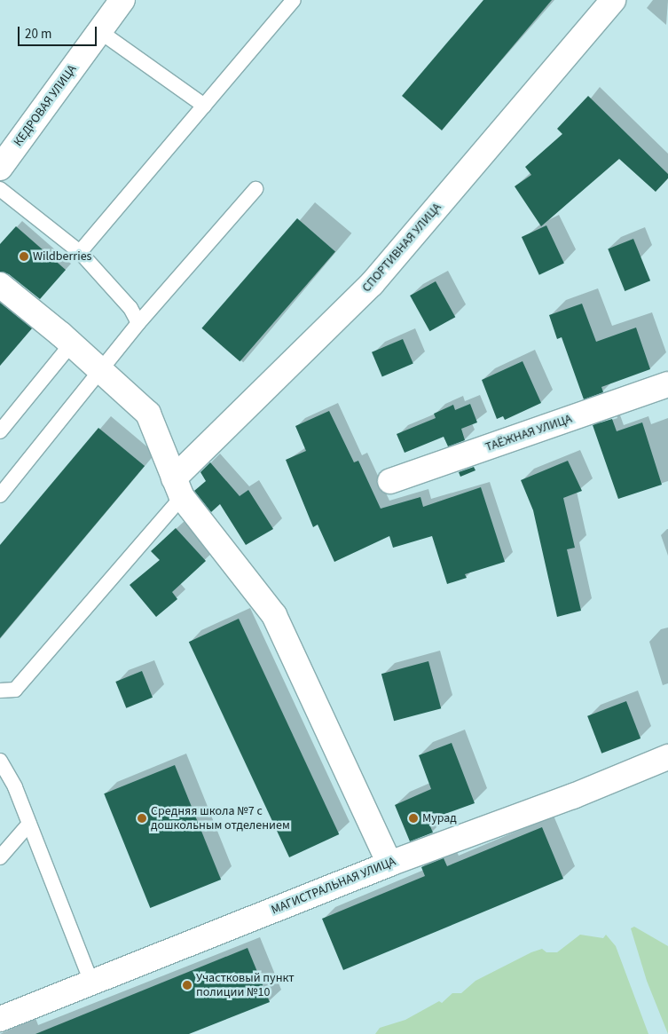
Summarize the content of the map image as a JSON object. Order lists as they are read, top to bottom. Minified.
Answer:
{"streets":{"street":["КЕДРОВАЯ УЛИЦА","СПОРТИВНАЯ УЛИЦА","ТАЁЖНАЯ УЛИЦА","МАГИСТРАЛЬНАЯ УЛИЦА"]},"places":["Wildberries","Средняя школа №7 с дошкольным отделением","Мурад","Участковый пункт полиции №10"],"scale_bar":"20 m"}
